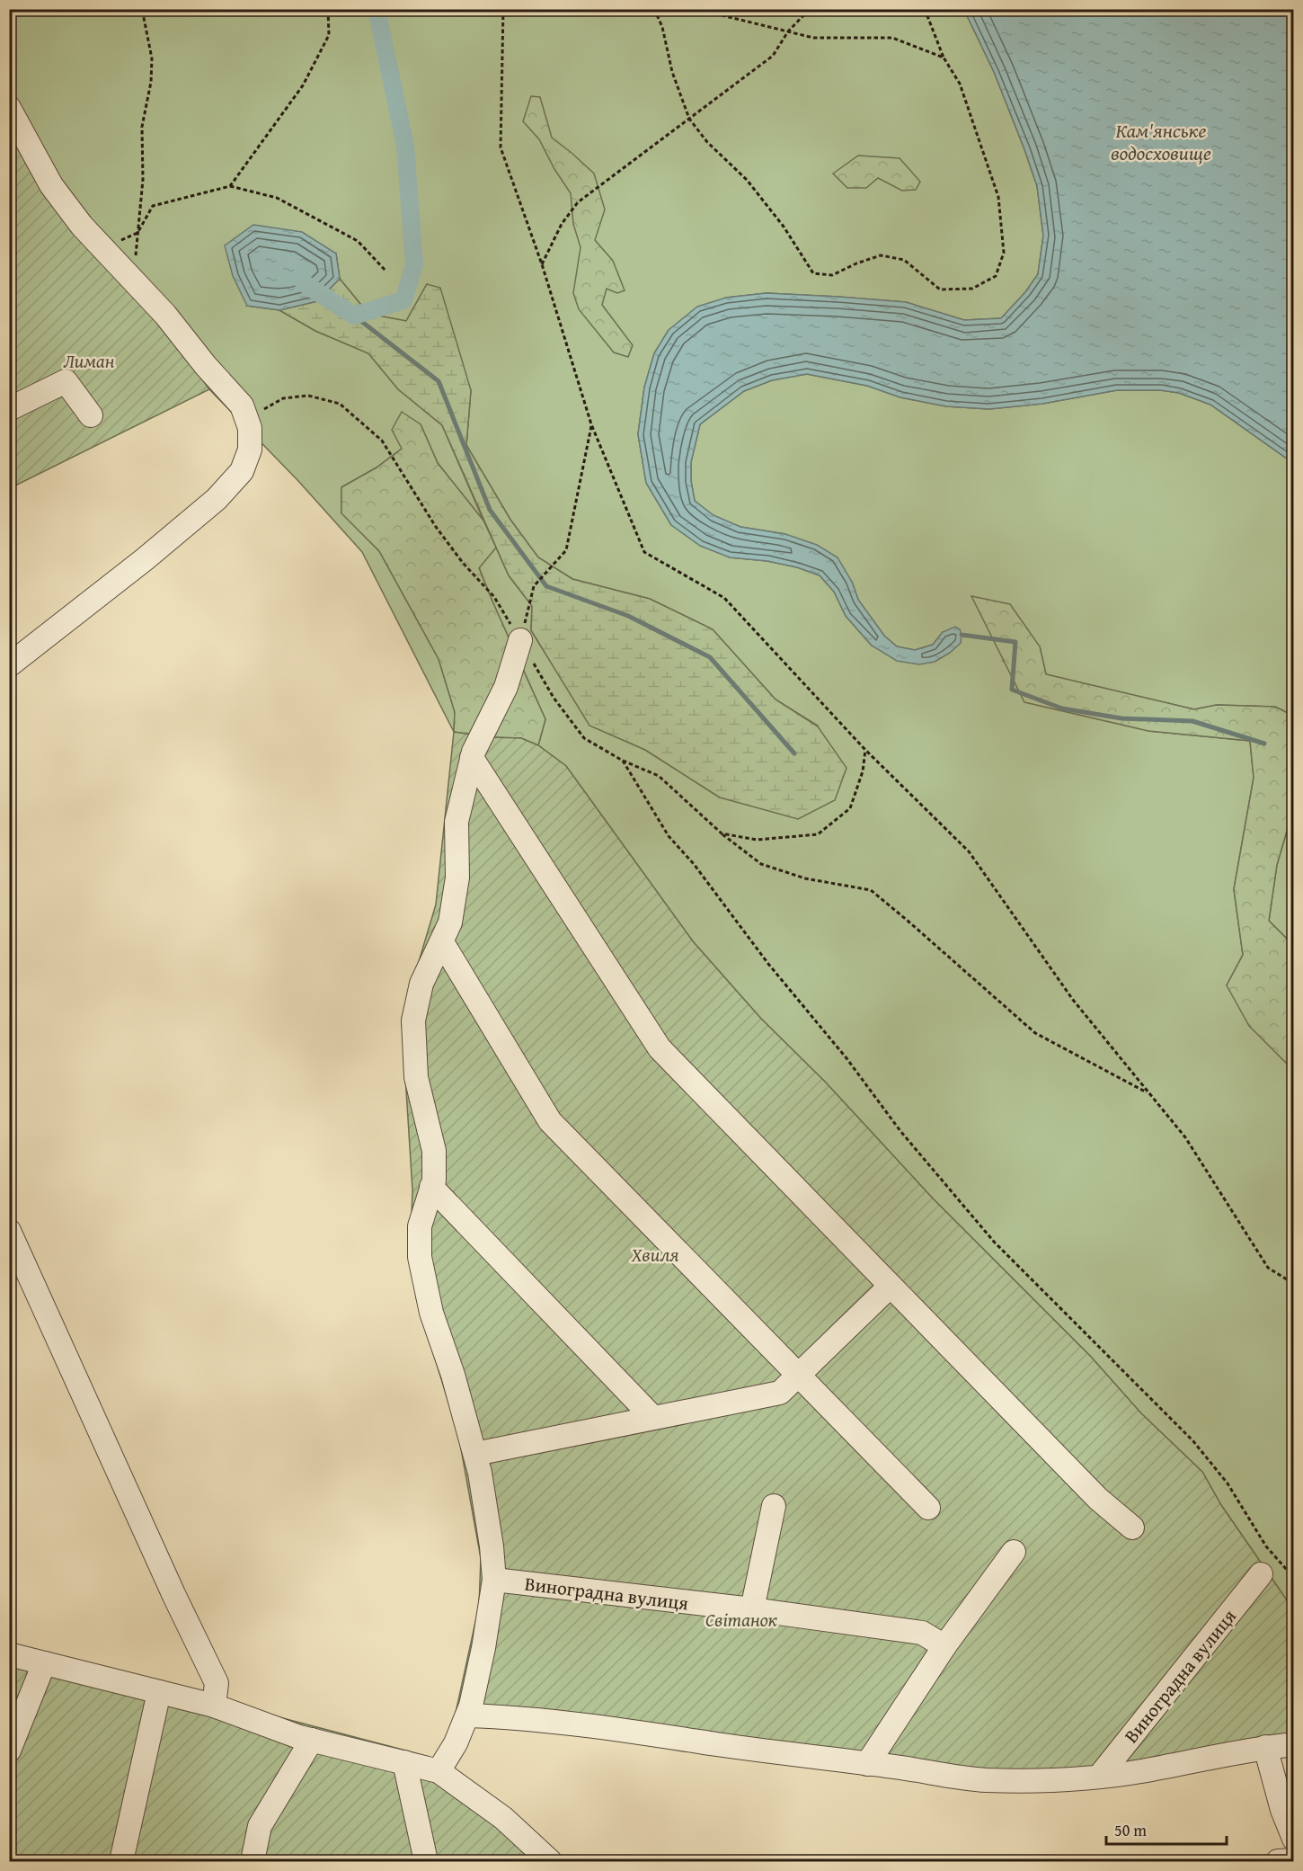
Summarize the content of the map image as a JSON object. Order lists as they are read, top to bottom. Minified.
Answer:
{"streets":{"street":["Виноградна вулиця"]},"water":["Кам'янське водосховище"],"parks":["Лиман","Хвиля","Світанок"],"scale_bar":"50 m"}
